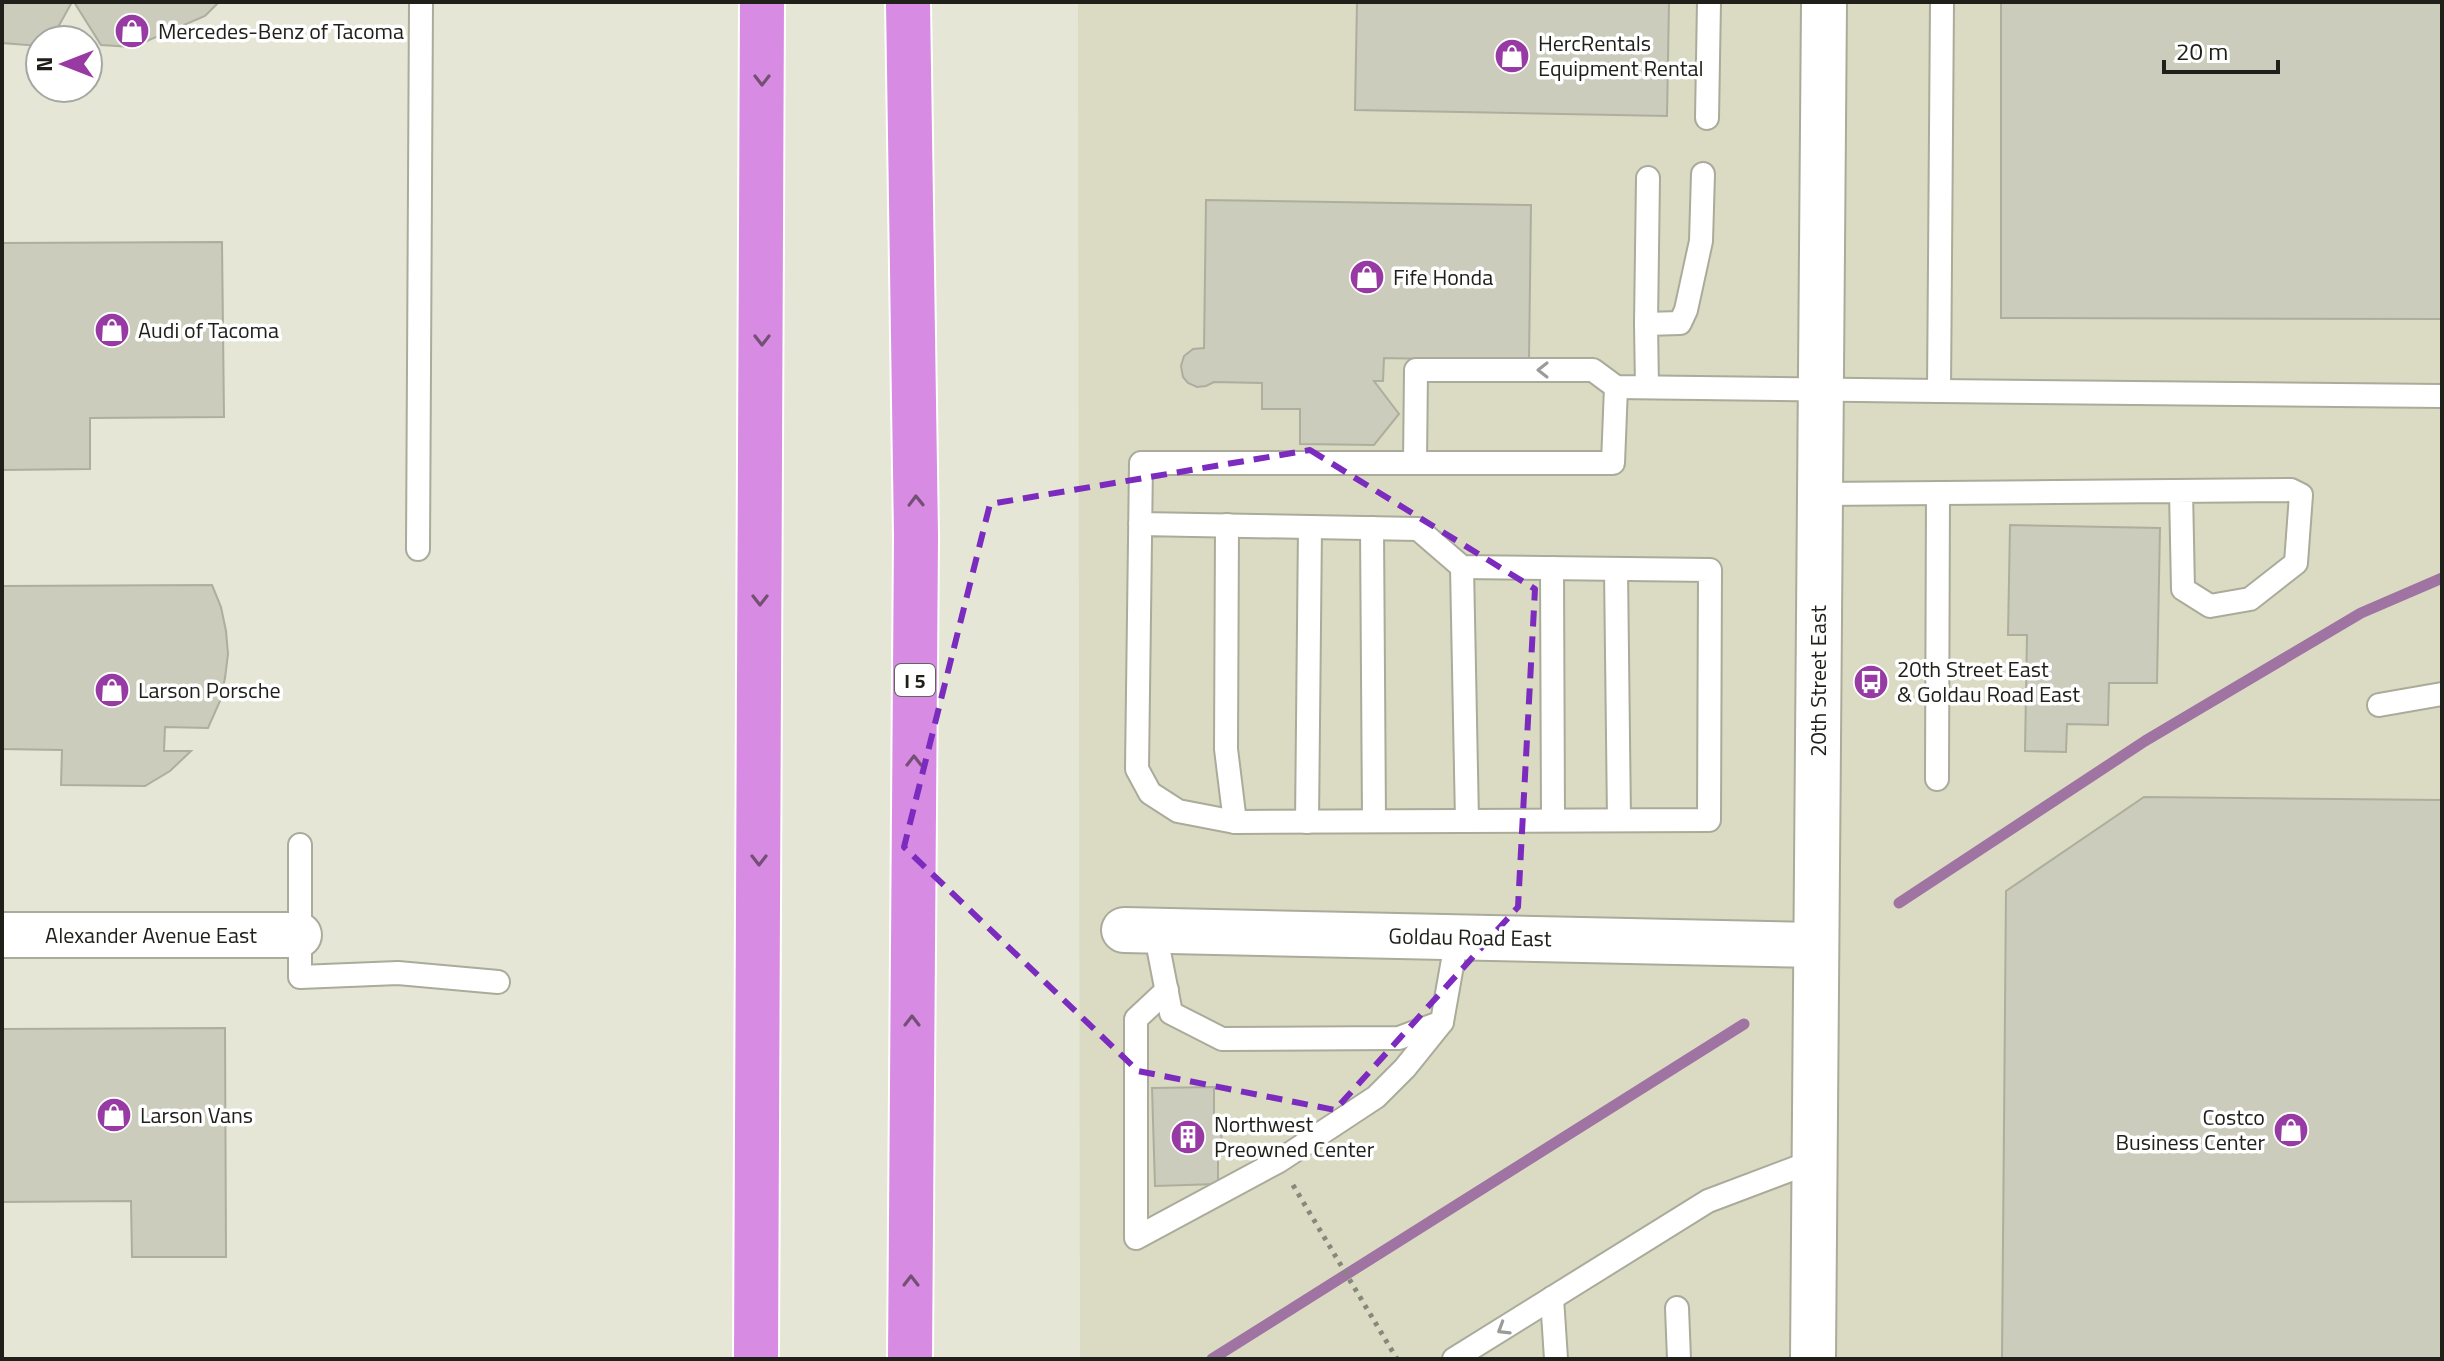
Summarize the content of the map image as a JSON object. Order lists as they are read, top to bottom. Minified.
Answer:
{"streets":{"highway":["I 5"],"main road":["20th Street East","Alexander Avenue East","Goldau Road East"]},"crossings":[["20th Street East","Goldau Road East"]],"places":{"shop":["Mercedes-Benz of Tacoma","HercRentals Equipment Rental","Fife Honda","Audi of Tacoma","Larson Porsche","Larson Vans","Costco Business Center"],"bus stop":["20th Street East & Goldau Road East"],"building":["Northwest Preowned Center"]},"scale_bar":"20 m","north":"left"}
